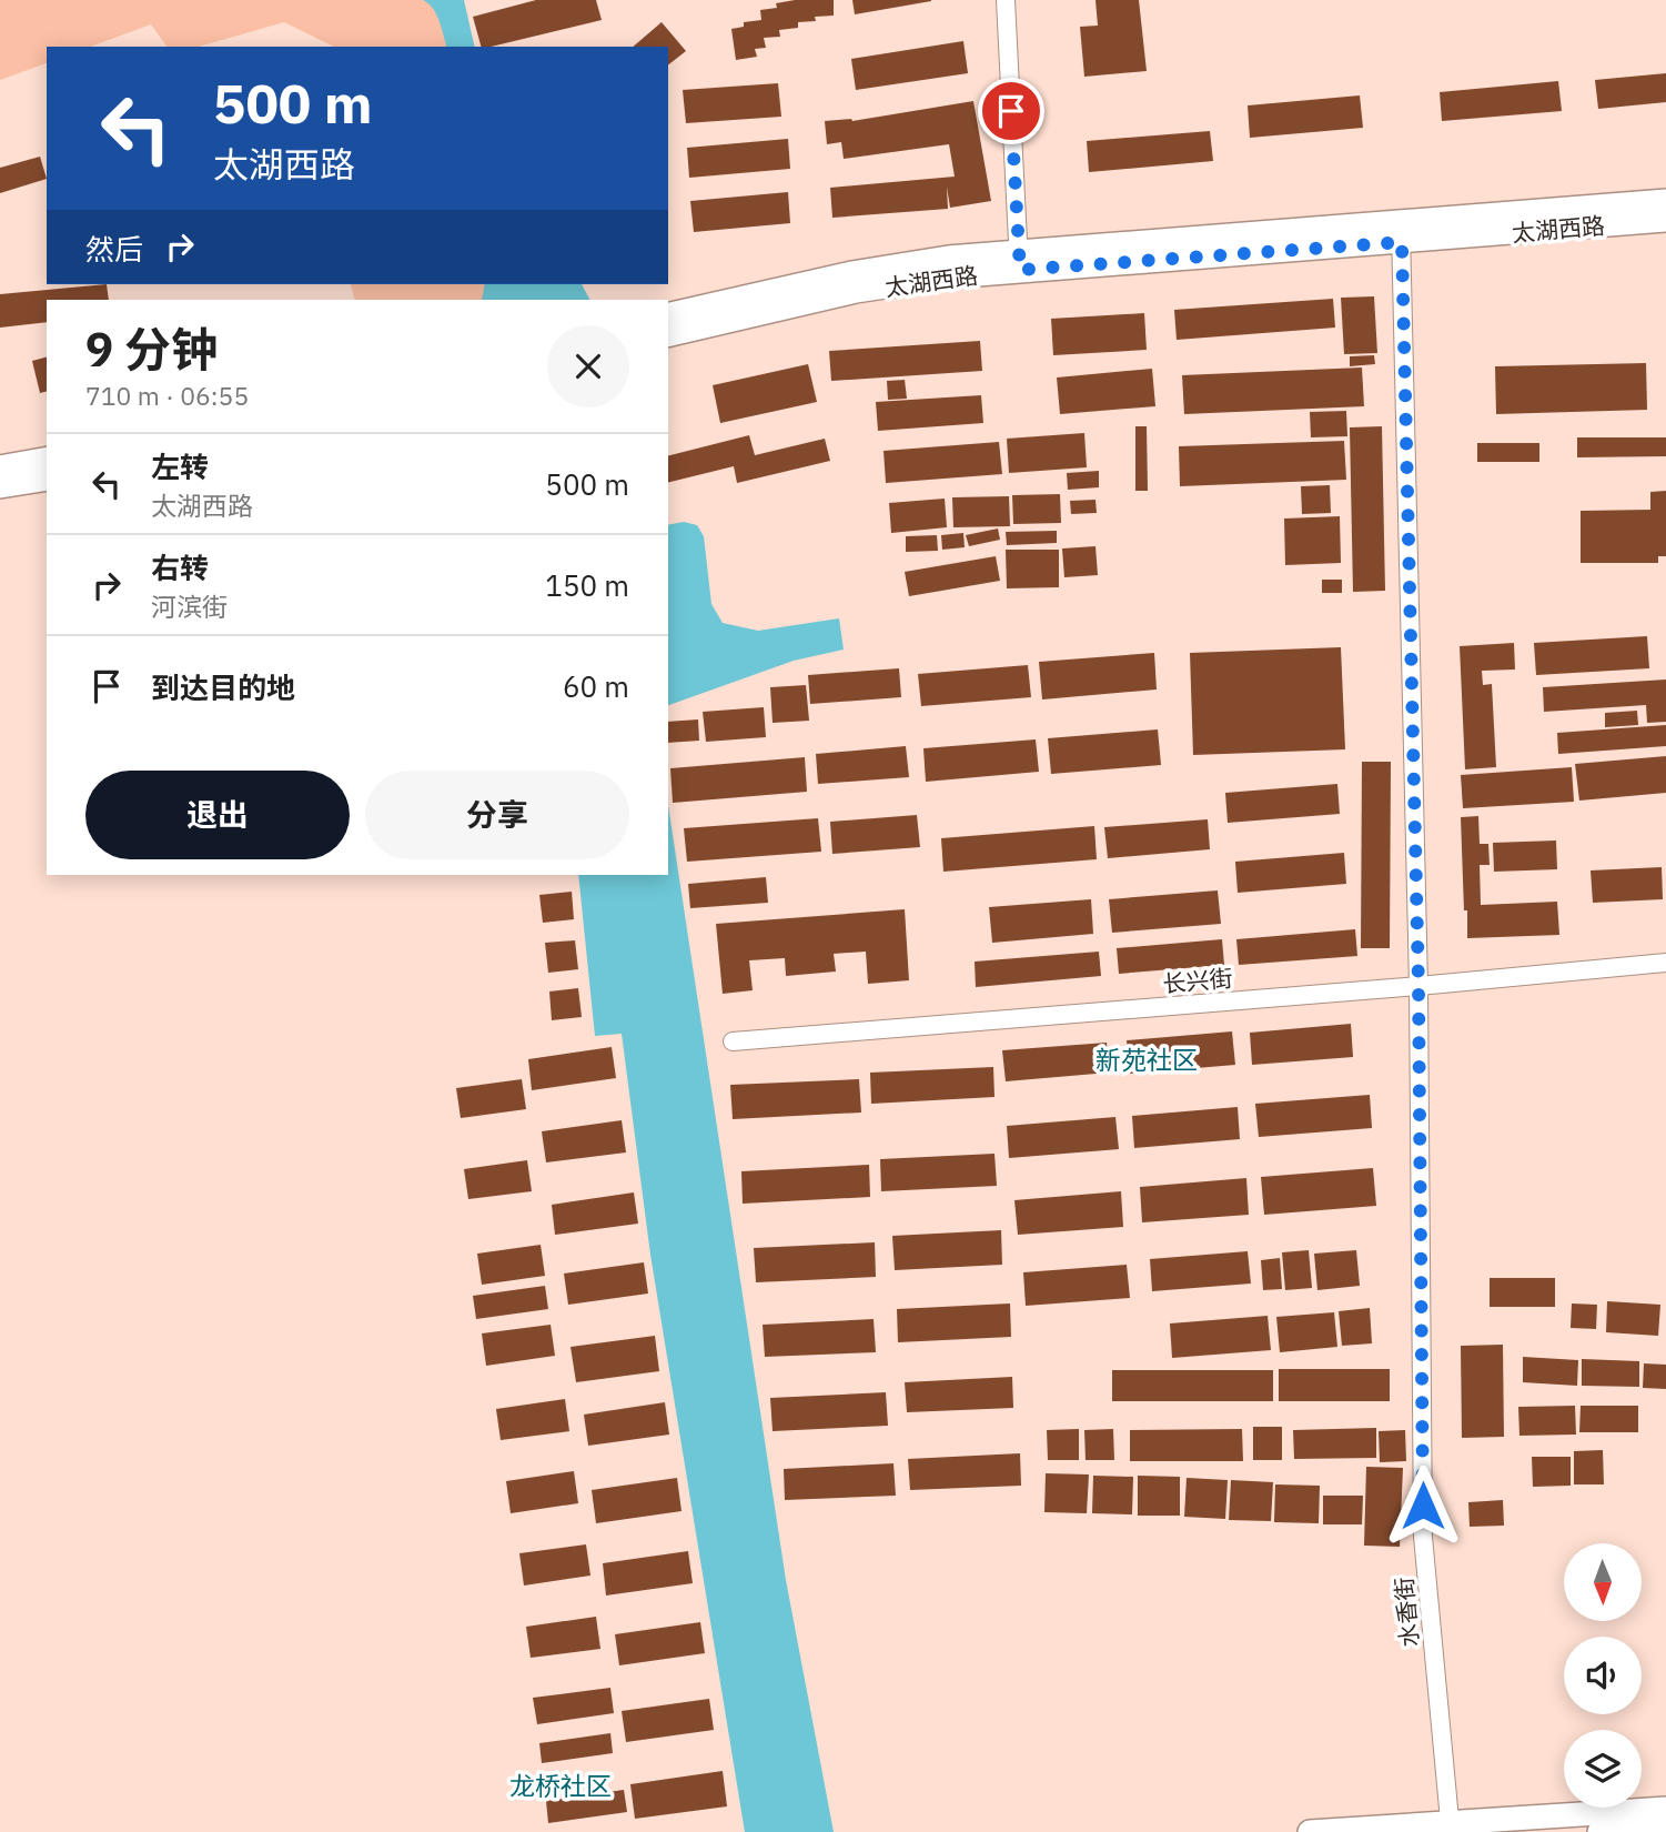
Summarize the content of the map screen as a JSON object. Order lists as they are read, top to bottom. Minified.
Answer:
{"streets":{"main road":["太湖西路"],"street":["长兴街","水香街"]},"crossings":[["太湖西路","水香街"],["长兴街","水香街"]],"districts":["新苑社区","龙桥社区"],"north":"bottom","page":{"turn":["500 m","太湖西路"],"then":"然后","heading":["9 分钟","710 m · 06:55"],"list":[{"name":"左转","note":"太湖西路","value":"500 m"},{"name":"右转","note":"河滨街","value":"150 m"},{"name":"到达目的地","value":"60 m"}],"buttons":["退出","分享"]}}
